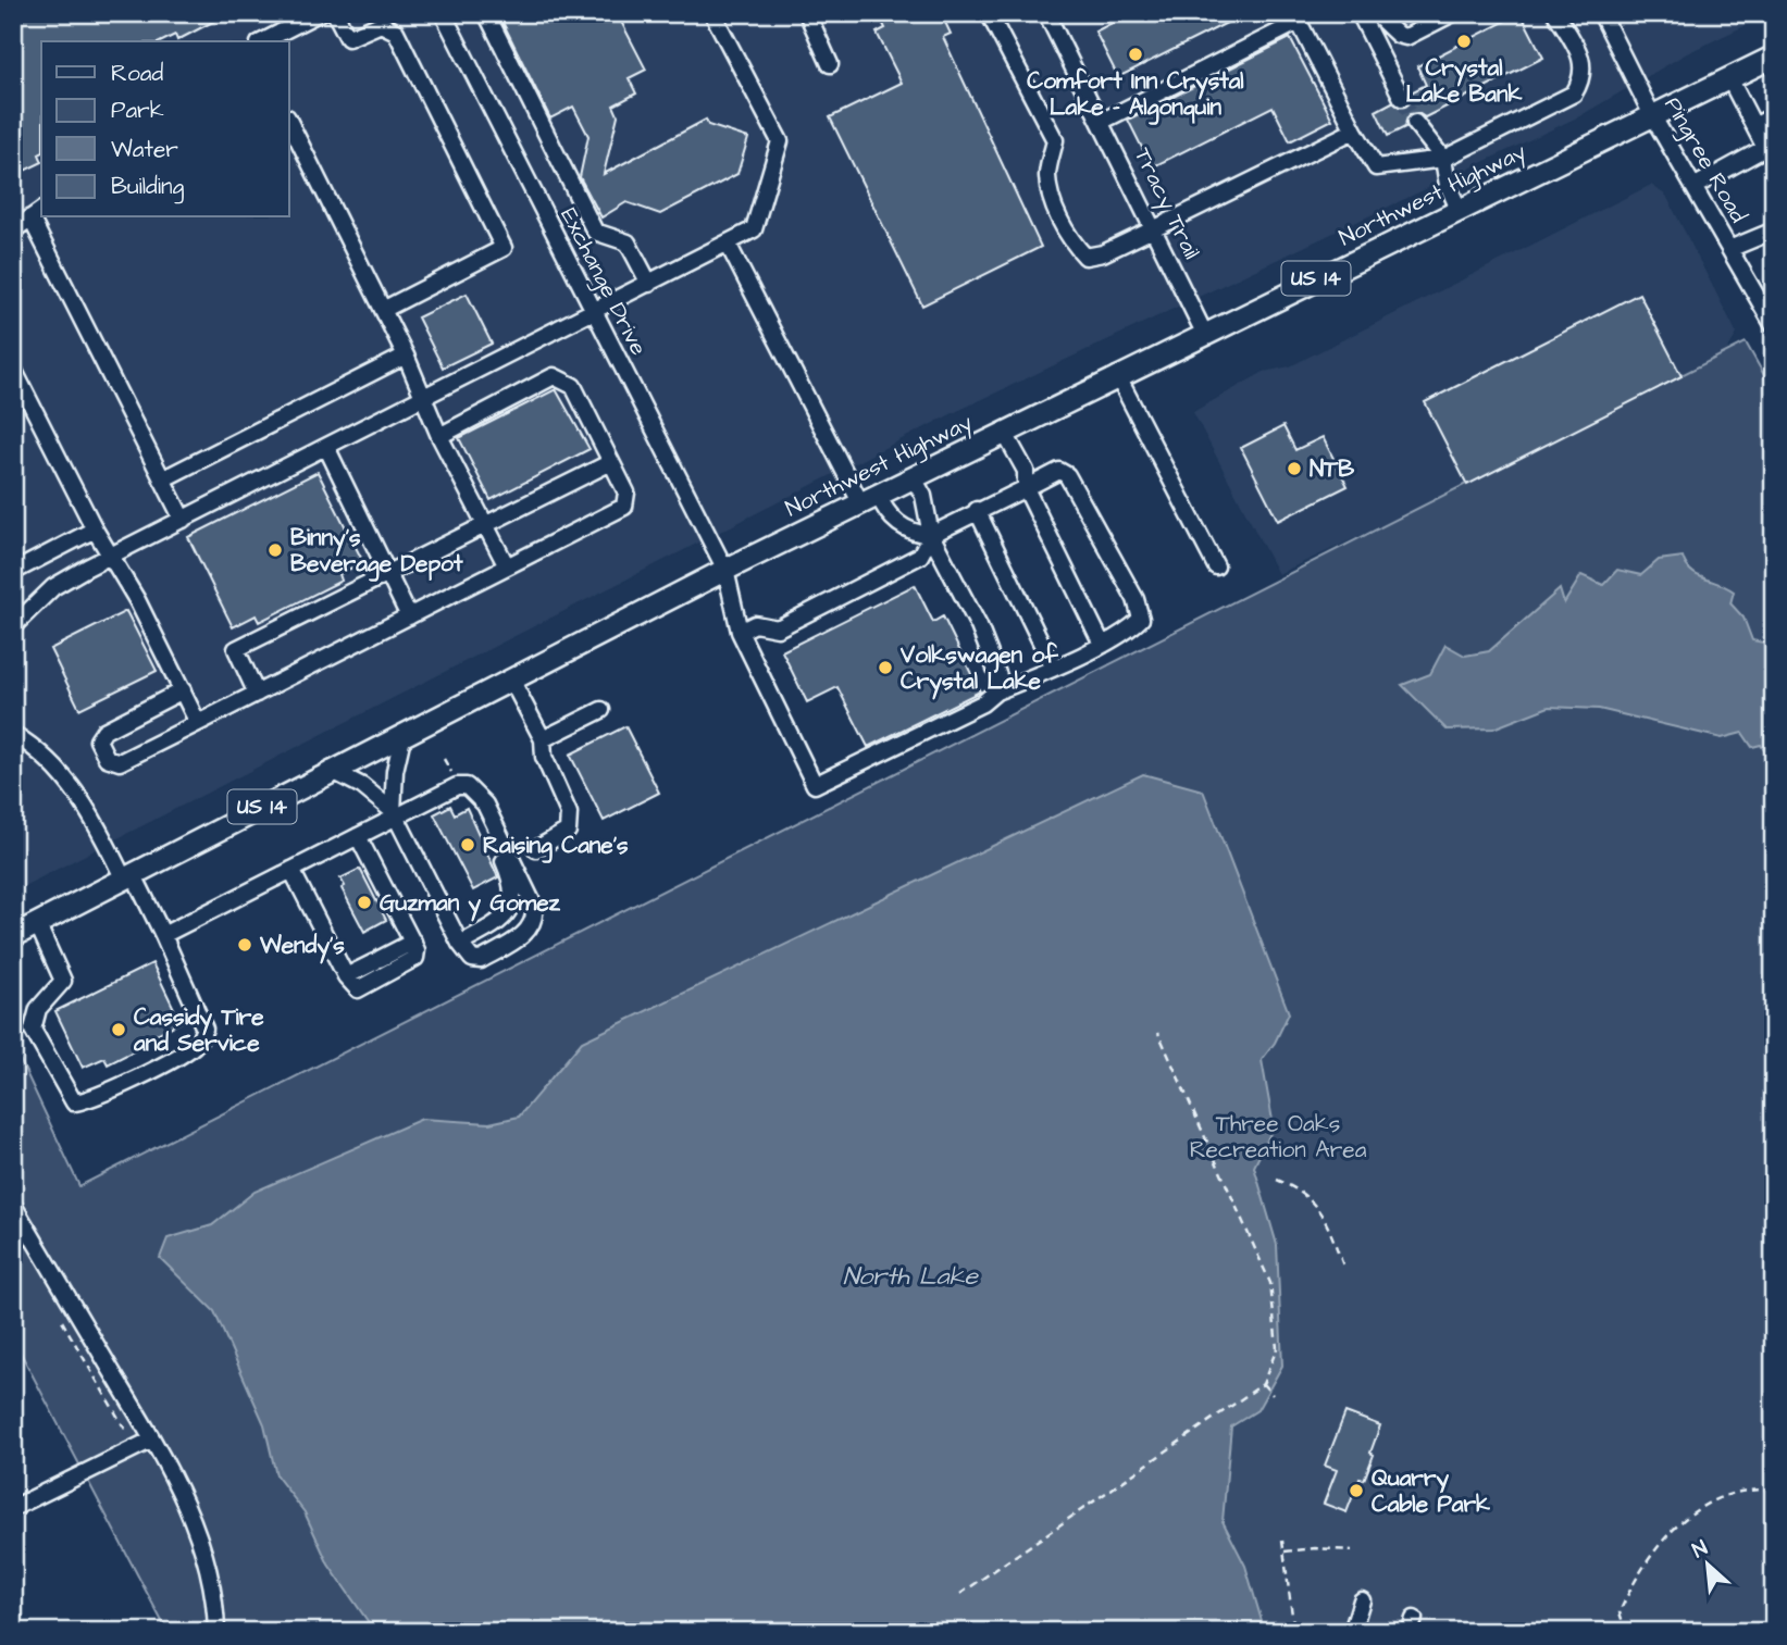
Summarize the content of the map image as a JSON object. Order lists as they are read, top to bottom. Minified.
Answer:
{"streets":{"main road":["Northwest Highway","US 14"],"street":["Pingree Road","Tracy Trail","Exchange Drive"]},"crossings":[["Pingree Road","Northwest Highway"],["Northwest Highway","Tracy Trail"],["Northwest Highway","Exchange Drive"]],"water":["North Lake"],"parks":["Three Oaks Recreation Area"],"places":["Crystal Lake Bank","Comfort Inn Crystal Lake - Algonquin","NTB","Binny's Beverage Depot","Volkswagen of Crystal Lake","Raising Cane's","Guzman y Gomez","Wendy's","Cassidy Tire and Service","Quarry Cable Park"],"legend":["Road","Park","Water","Building"],"north":"top left"}
